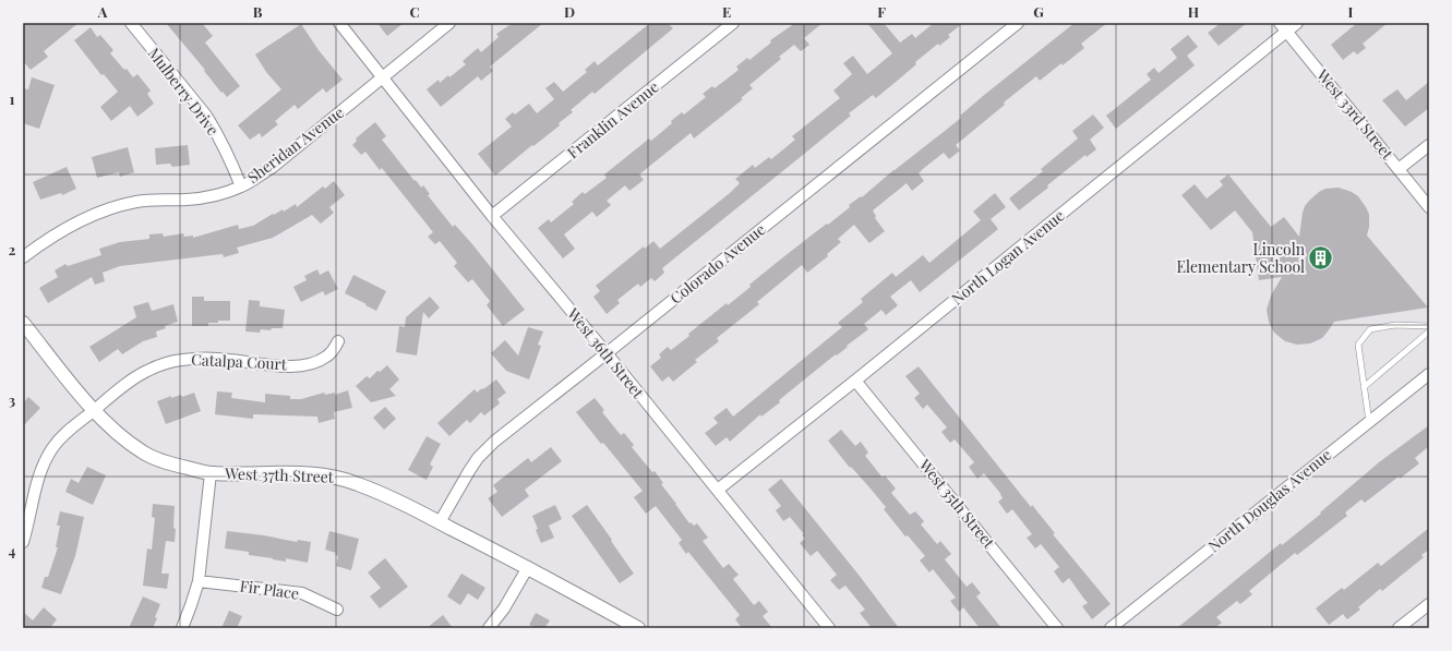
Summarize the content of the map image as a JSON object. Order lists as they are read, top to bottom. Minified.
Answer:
{"streets":{"street":["Mulberry Drive","West 33rd Street","Franklin Avenue","Sheridan Avenue","North Logan Avenue","Colorado Avenue","West 36th Street","Catalpa Court","West 37th Street","North Douglas Avenue","West 35th Street","Fir Place"]},"crossings":[["Mulberry Drive","Sheridan Avenue"],["West 33rd Street","North Logan Avenue"],["Franklin Avenue","West 36th Street"],["Sheridan Avenue","West 36th Street"],["North Logan Avenue","West 36th Street"],["North Logan Avenue","West 35th Street"],["Colorado Avenue","West 36th Street"],["Colorado Avenue","West 37th Street"],["Catalpa Court","West 37th Street"]],"places":{"building":["Lincoln Elementary School"]},"grid":{"columns":["A","B","C","D","E","F","G","H","I"],"rows":["1","2","3","4"]}}
